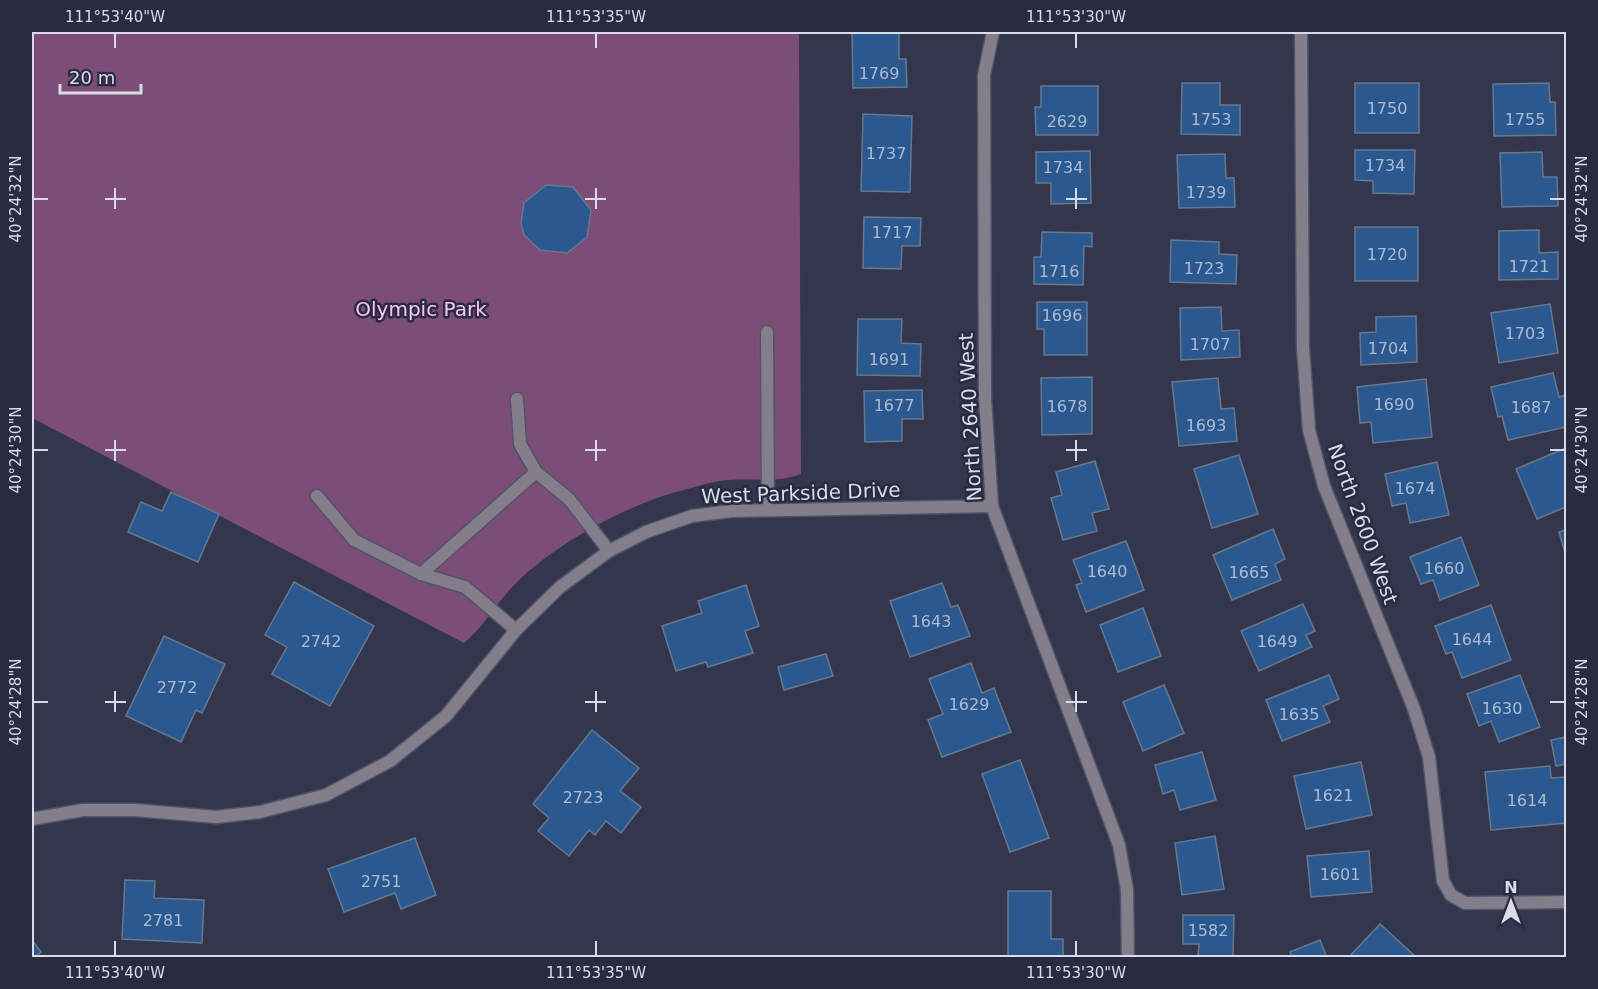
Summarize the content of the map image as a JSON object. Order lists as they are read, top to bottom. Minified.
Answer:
{"streets":{"street":["North 2640 West","West Parkside Drive","North 2600 West"]},"crossings":[["North 2640 West","West Parkside Drive"]],"parks":["Olympic Park"],"house_numbers":["1769","1750","1753","1755","2629","1737","1734","1734","1739","1717","1720","1721","1723","1716","1696","1703","1707","1704","1691","1690","1677","1678","1687","1693","1674","1660","1640","1665","1643","1644","2742","1649","2772","1629","1630","1635","1621","2723","1614","1601","2751","2781","1582"],"scale_bar":"20 m","north":"top","coordinates":["111°53'40\"W","111°53'35\"W","111°53'30\"W","40°24'32\"N","40°24'30\"N","40°24'28\"N"]}
